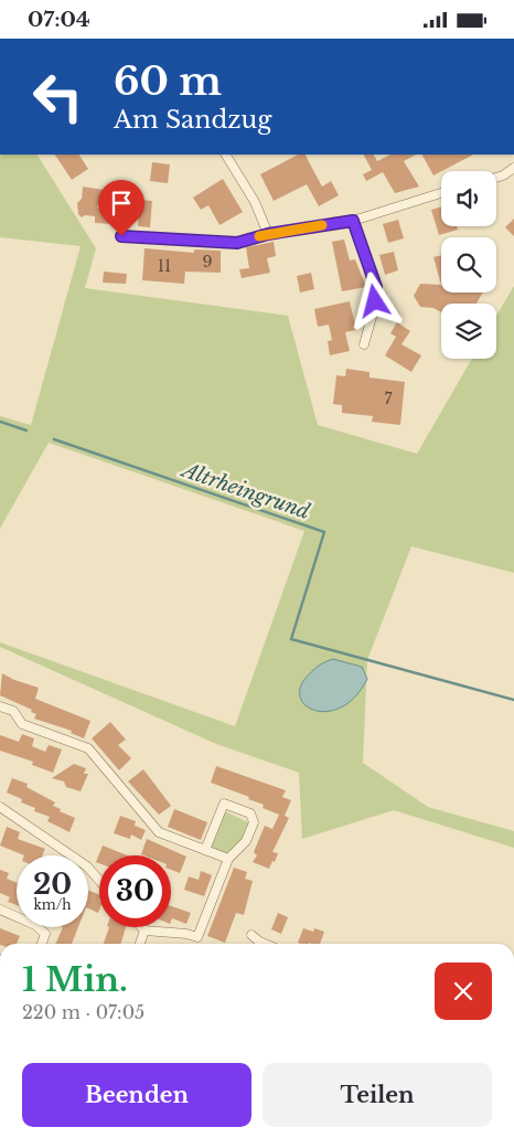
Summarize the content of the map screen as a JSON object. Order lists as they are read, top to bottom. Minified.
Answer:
{"water":["Altrheingrund"],"house_numbers":["9","11","7"],"page":{"status":"07:04","turn":["60 m","Am Sandzug"],"speed":"20 km/h","limit":"30","heading":["1 Min.","220 m · 07:05"],"buttons":["Beenden","Teilen"]}}
